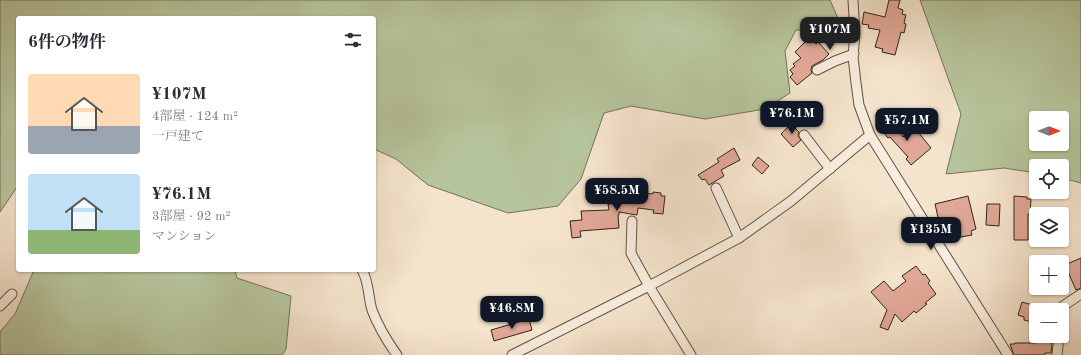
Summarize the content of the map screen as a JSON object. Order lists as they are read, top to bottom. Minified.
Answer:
{"north":"right","page":{"heading":"6件の物件","price":["¥107M","¥76.1M","¥57.1M","¥58.5M","¥135M","¥46.8M"],"list":[{"name":"¥107M","note":"4部屋 · 124 m² · 一戸建て"},{"name":"¥76.1M","note":"3部屋 · 92 m² · マンション"}],"map_buttons":["+","−"]}}
